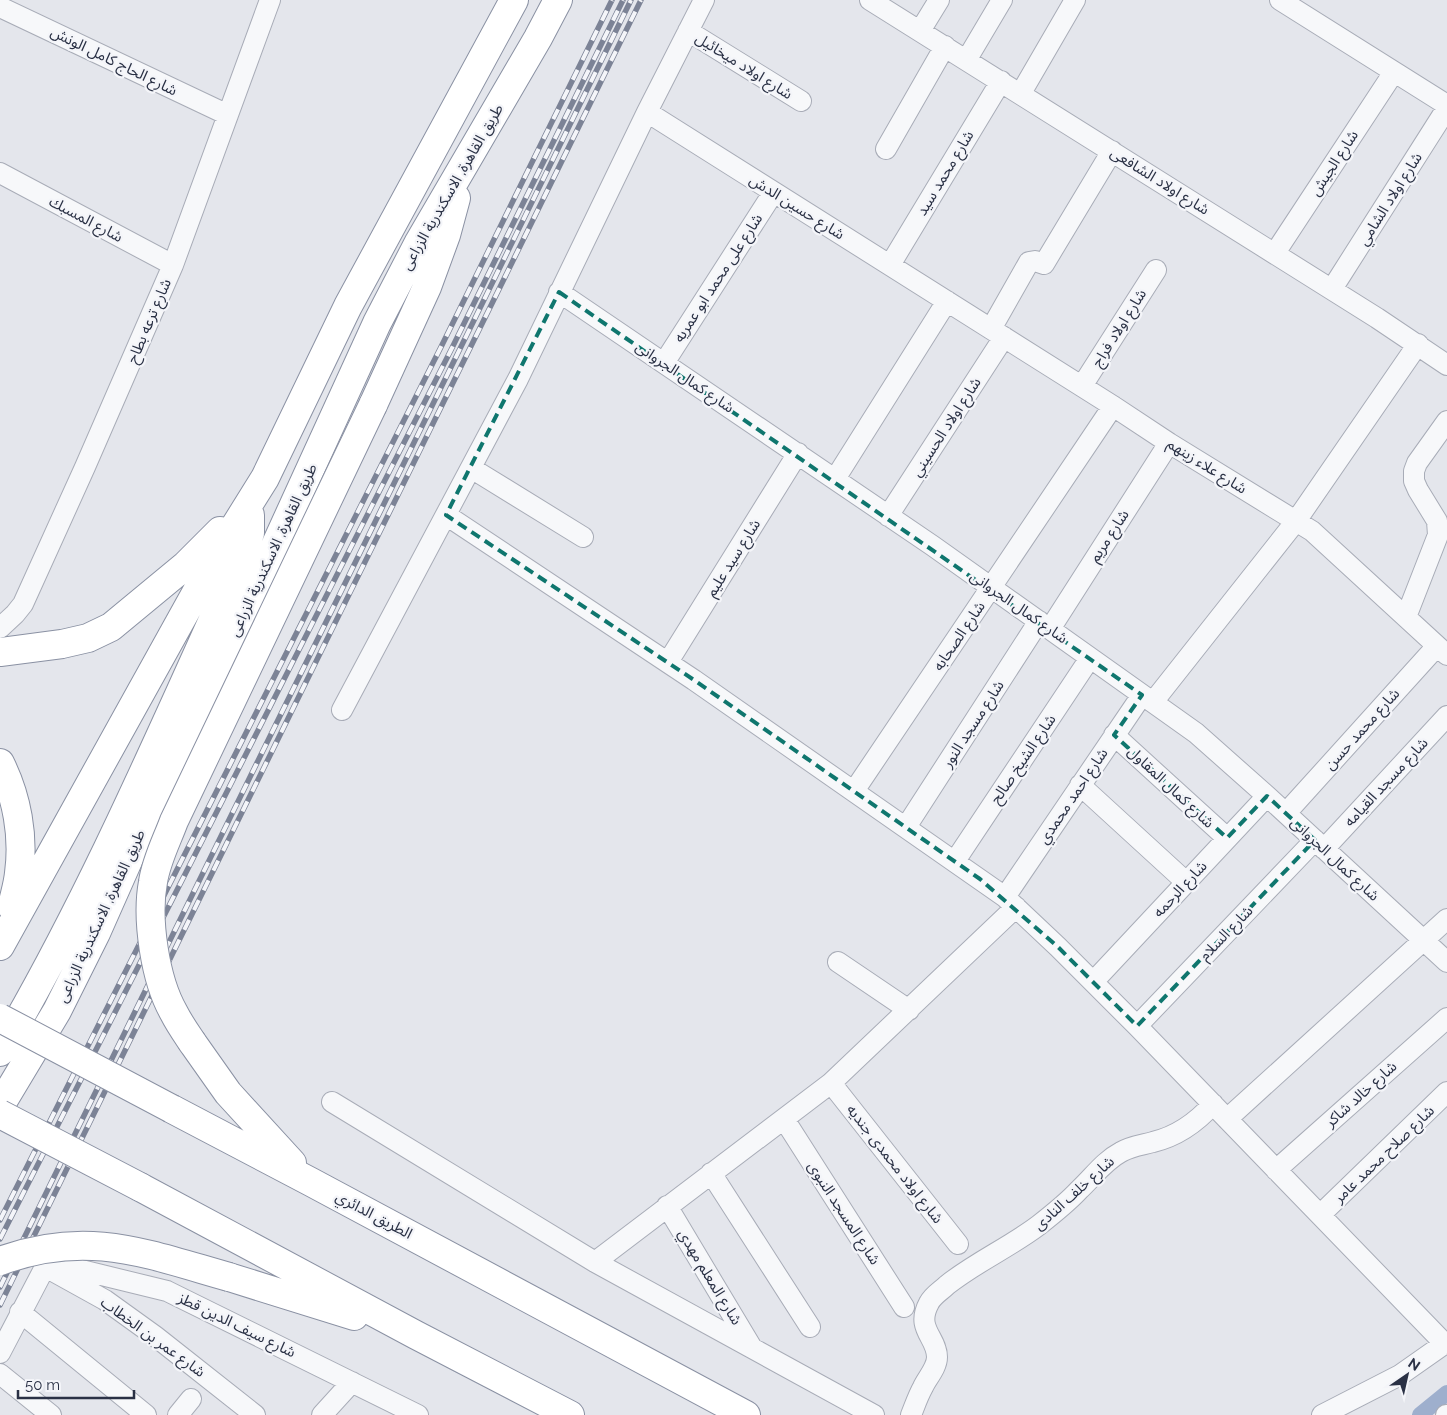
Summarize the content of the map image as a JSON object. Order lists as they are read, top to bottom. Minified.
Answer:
{"streets":{"highway":["طريق القاهرة, الاسكندرية الزراعى","الطريق الدائري"],"street":["شارع الحاج كامل الونش","شارع اولاد ميخائيل","شارع الجيش","شارع محمد سيد","شارع اولاد الشافعى","شارع اولاد الشامي","شارع حسين الدش","شارع المسبك","شارع على محمد ابو عمريه","شارع ترعه بطاح","شارع اولاد فراج","شارع كمال الجروانى","شارع اولاد الحسيني","شارع علاء زينهم","شارع مريم","شارع سيد عليم","شارع الصحابه","شارع مسجد النور","شارع محمد حسن","شارع الشيخ صالح","شارع مسجد القيامه","شارع كمال المقاول","شارع احمد محمدي","شارع الرحمه","شارع السلام","شارع خالد شاكر","شارع صلاح محمد عامر","شارع اولاد محمدى جنديه","شارع خلف النادى","شارع المسجد النبوى","شارع المعلم مهدي","شارع سيف الدين قطز","شارع عمر بن الخطاب"]},"crossings":[["شارع الحاج كامل الونش","شارع ترعه بطاح"],["شارع الجيش","شارع اولاد الشافعى"],["شارع محمد سيد","شارع اولاد الشافعى"],["شارع محمد سيد","شارع حسين الدش"],["شارع اولاد الشافعى","شارع اولاد الشامي"],["شارع اولاد الشافعى","شارع اولاد الحسيني"],["شارع اولاد الشافعى","شارع احمد محمدي"],["شارع حسين الدش","شارع على محمد ابو عمريه"],["شارع حسين الدش","شارع علاء زينهم"],["شارع المسبك","شارع ترعه بطاح"],["شارع على محمد ابو عمريه","شارع كمال الجروانى"],["شارع اولاد فراج","شارع علاء زينهم"],["شارع كمال الجروانى","شارع اولاد الحسيني"],["شارع كمال الجروانى","شارع مريم"],["شارع كمال الجروانى","شارع سيد عليم"],["شارع كمال الجروانى","شارع الصحابه"],["شارع كمال الجروانى","شارع مسجد النور"],["شارع كمال الجروانى","شارع محمد حسن"],["شارع كمال الجروانى","شارع الشيخ صالح"],["شارع كمال الجروانى","شارع مسجد القيامه"],["شارع كمال الجروانى","شارع احمد محمدي"],["شارع كمال الجروانى","شارع الرحمه"],["شارع كمال الجروانى","شارع السلام"],["شارع اولاد الحسيني","شارع علاء زينهم"],["شارع علاء زينهم","شارع مريم"],["شارع علاء زينهم","شارع الصحابه"],["شارع علاء زينهم","شارع محمد حسن"],["شارع علاء زينهم","شارع احمد محمدي"],["شارع مريم","شارع مسجد النور"],["شارع مسجد القيامه","شارع السلام"],["شارع كمال المقاول","شارع احمد محمدي"],["شارع كمال المقاول","شارع الرحمه"],["شارع احمد محمدي","شارع اولاد محمدى جنديه"],["شارع احمد محمدي","شارع المسجد النبوى"],["شارع احمد محمدي","شارع المعلم مهدي"],["شارع سيف الدين قطز","شارع عمر بن الخطاب"]],"scale_bar":"50 m","north":"top right"}
